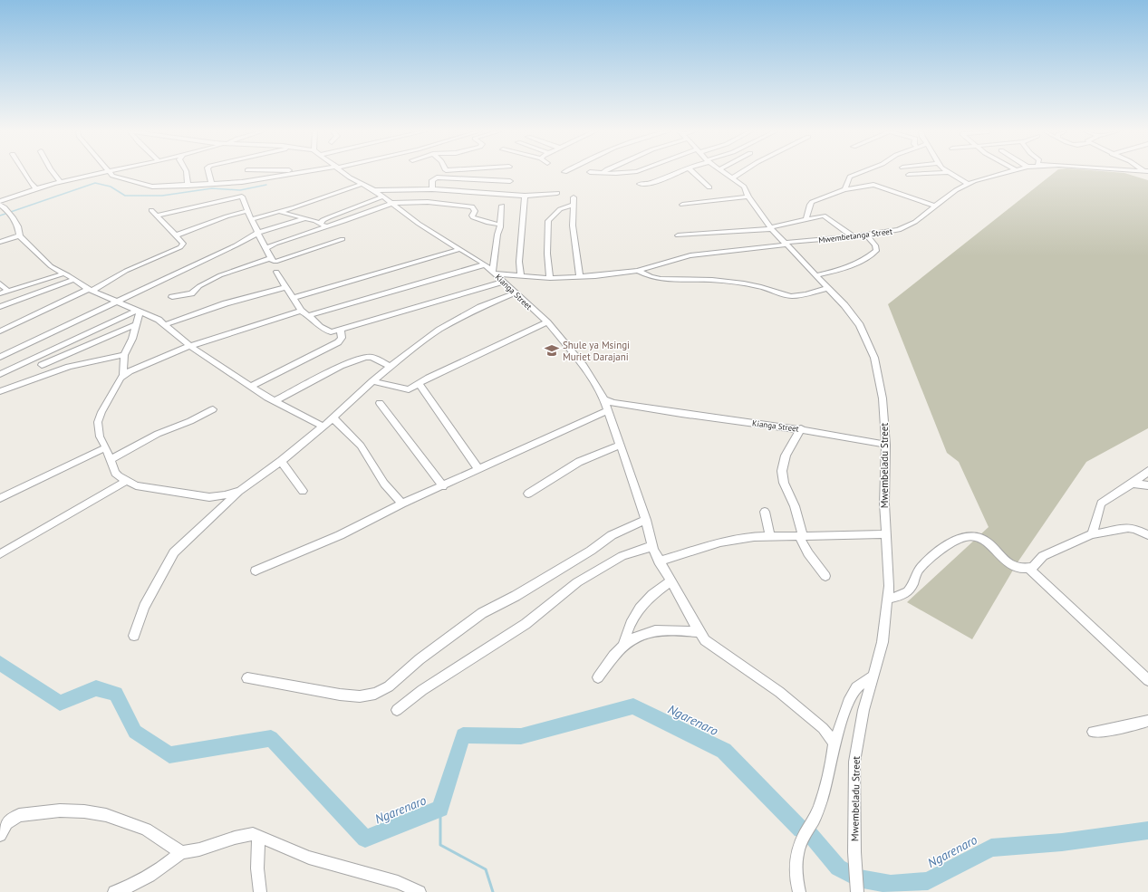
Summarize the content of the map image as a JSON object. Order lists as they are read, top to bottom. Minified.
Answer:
{"streets":{"street":["Mwembetanga Street","Kianga Street","Mwembeladu Street"]},"crossings":[["Mwembetanga Street","Kianga Street"],["Mwembetanga Street","Mwembeladu Street"],["Kianga Street","Mwembeladu Street"]],"water":["Ngarenaro"],"places":{"school or university":["Shule ya Msingi Muriet Darajani"]}}
